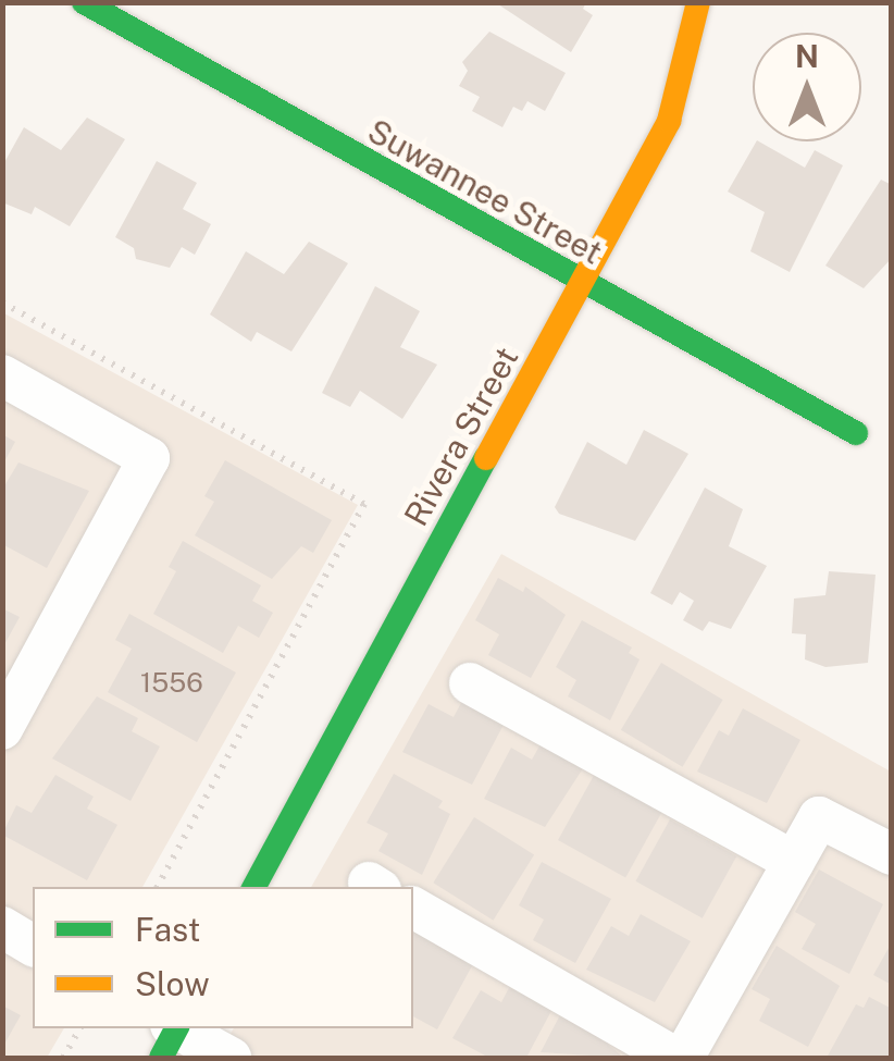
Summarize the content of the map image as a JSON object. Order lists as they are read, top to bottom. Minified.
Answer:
{"streets":{"street":["Suwannee Street","Rivera Street"]},"crossings":[["Suwannee Street","Rivera Street"]],"house_numbers":["1556"],"legend":["Fast","Slow"],"north":"top"}
